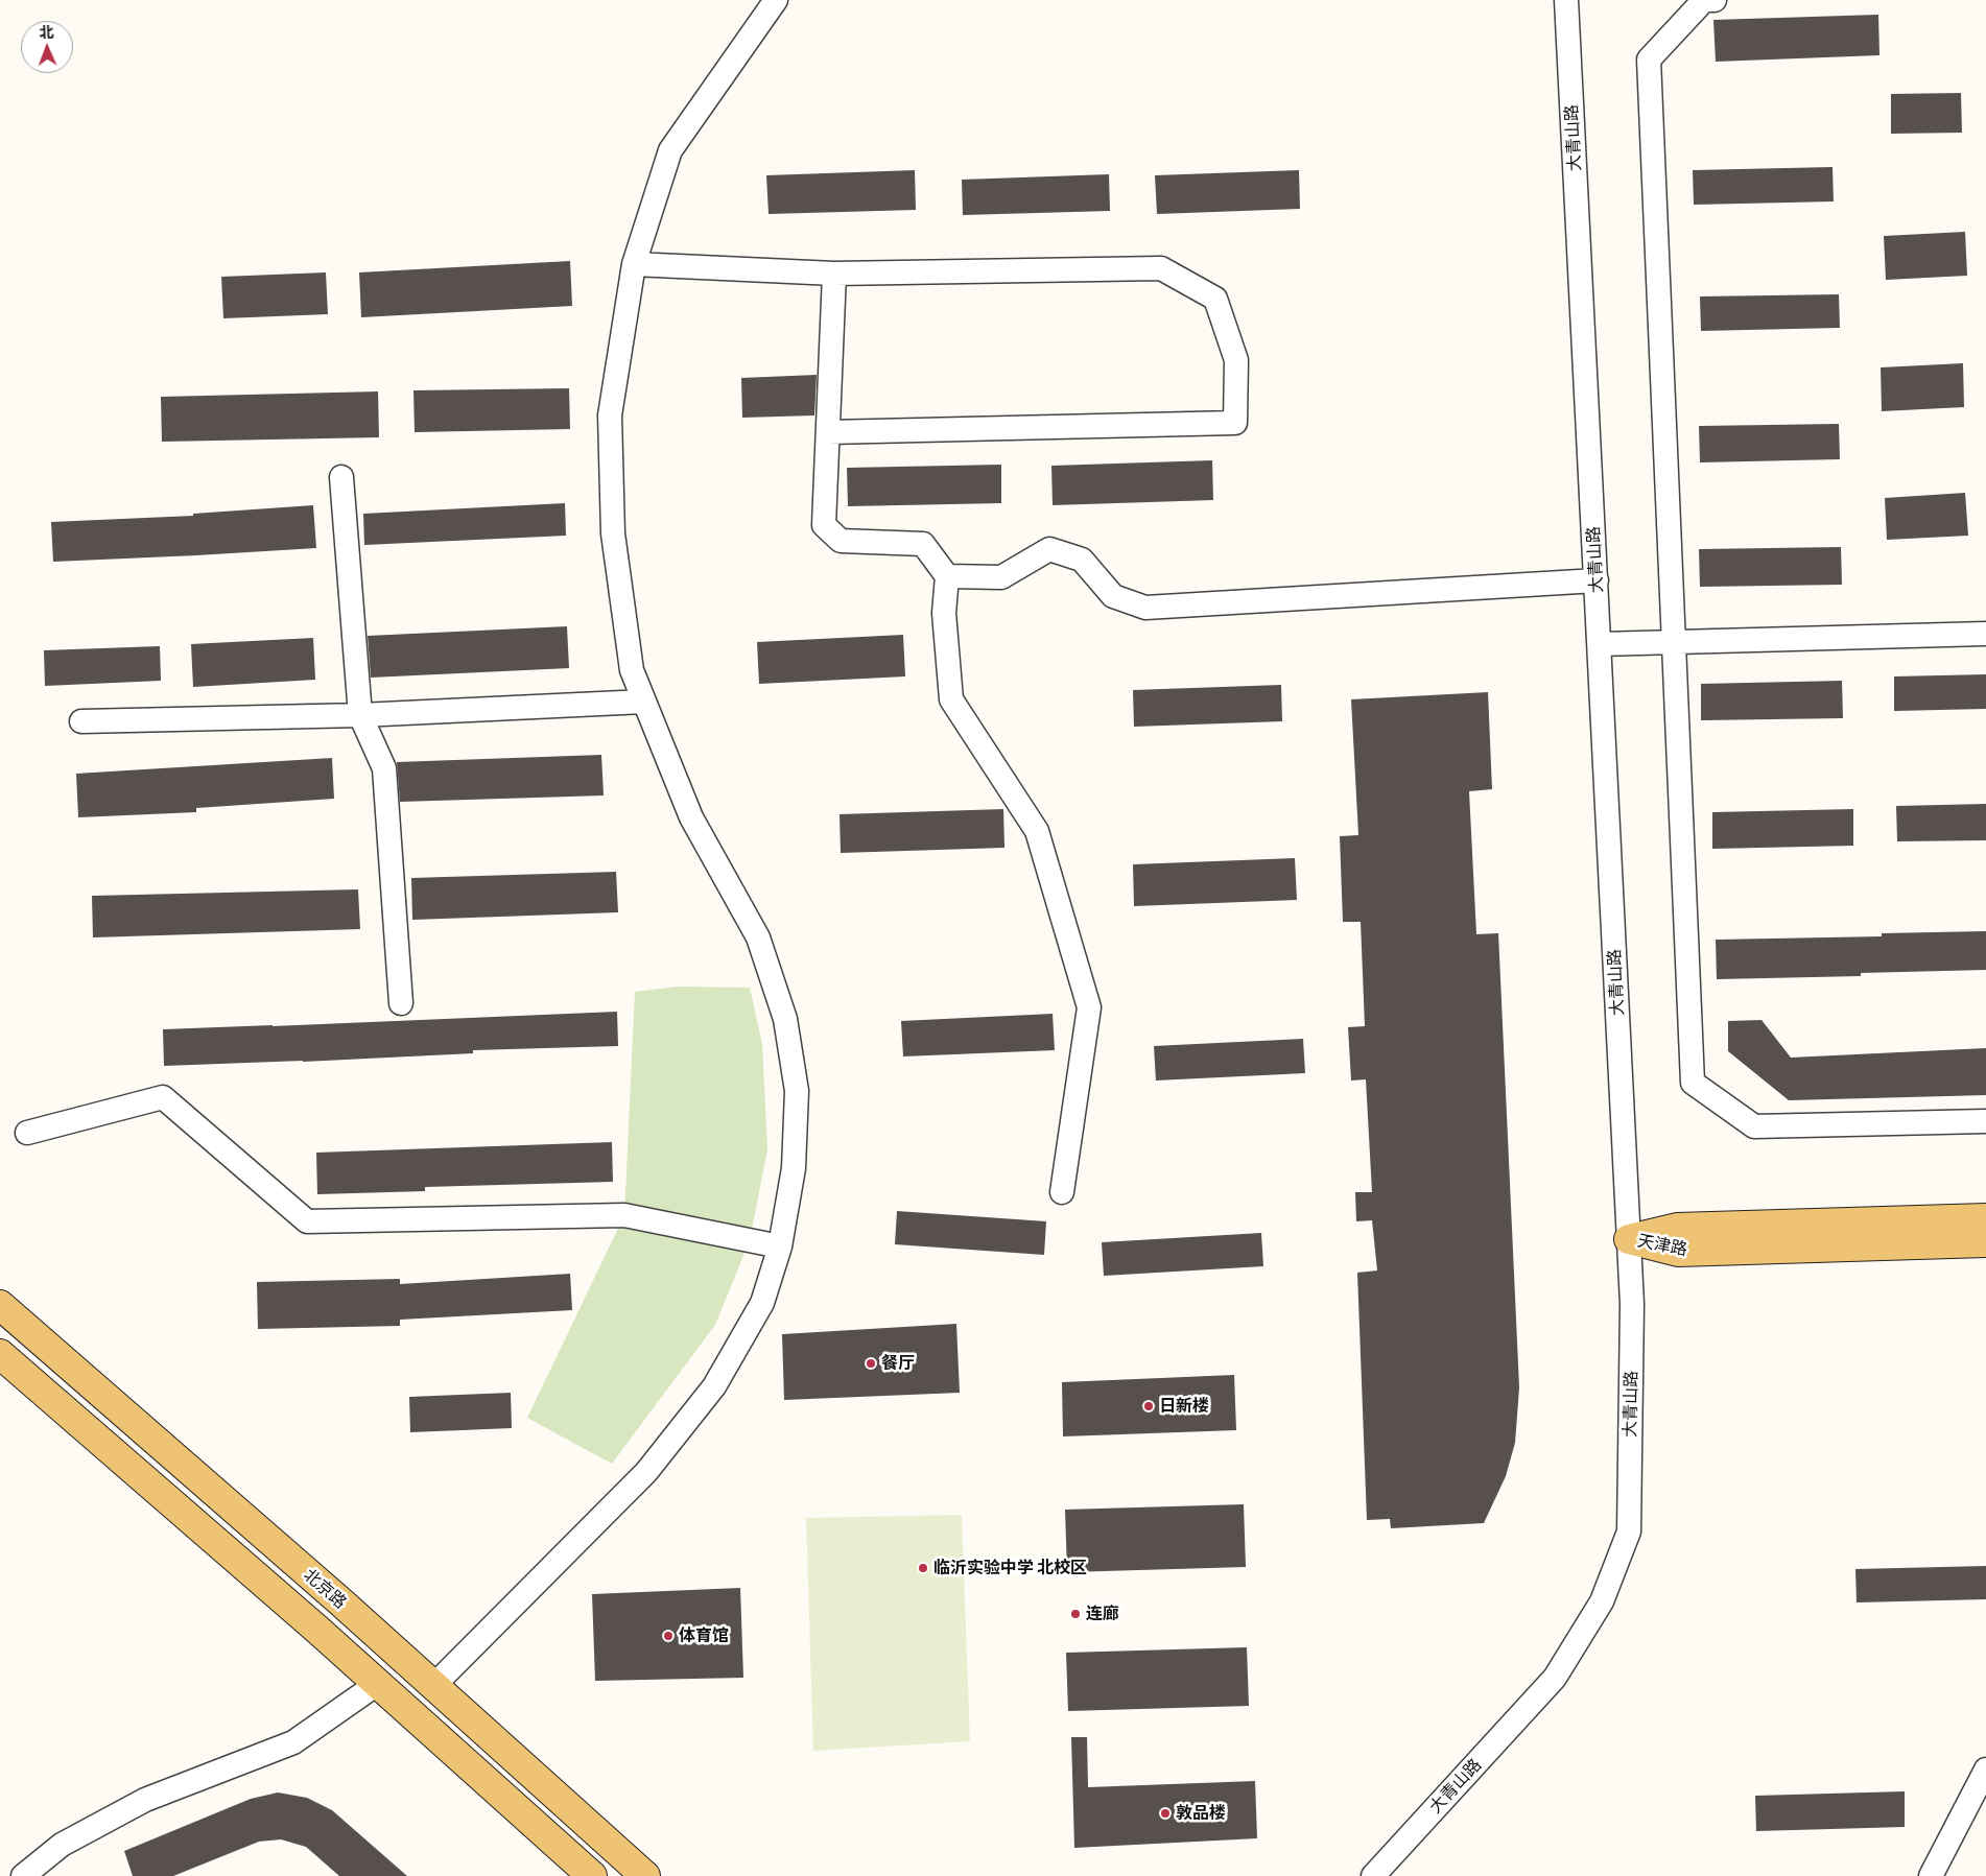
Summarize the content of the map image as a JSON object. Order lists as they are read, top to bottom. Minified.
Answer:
{"streets":{"main road":["天津路","北京路"],"street":["大青山路"]},"crossings":[["大青山路","天津路"]],"places":["餐厅","日新楼","临沂实验中学 北校区","连廊","体育馆","敦品楼"],"north":"top"}
